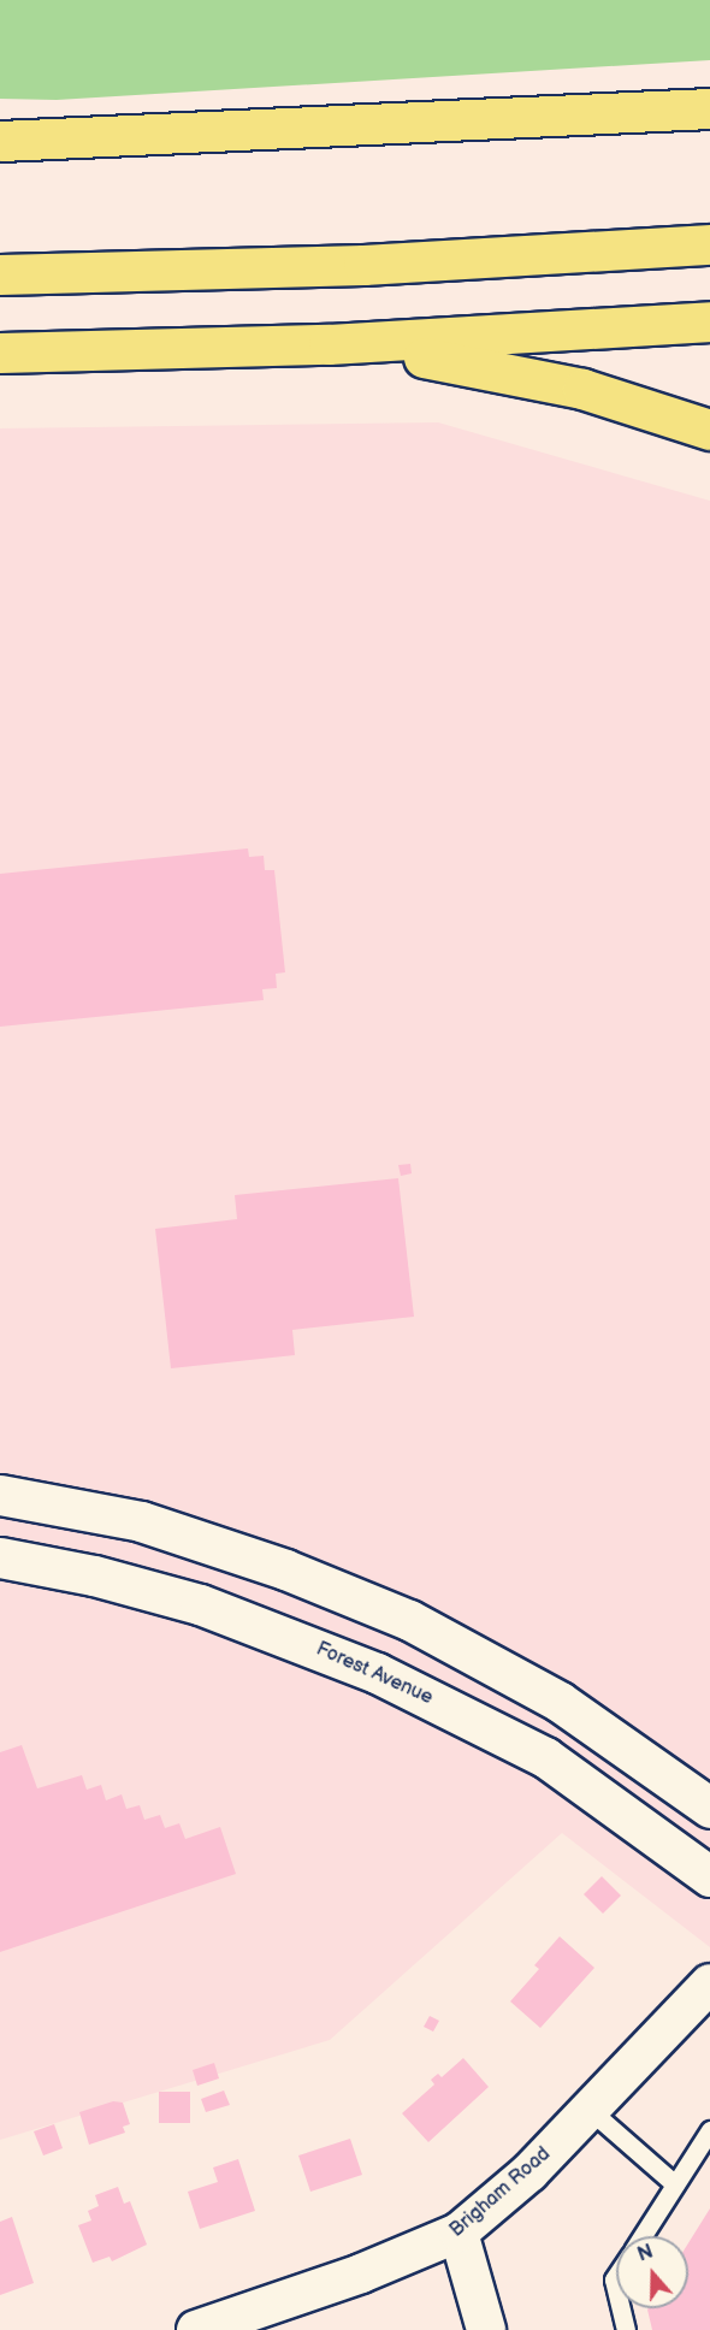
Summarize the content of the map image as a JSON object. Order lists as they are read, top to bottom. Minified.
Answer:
{"streets":{"main road":["Forest Avenue"],"street":["Brigham Road"]},"north":"top"}
